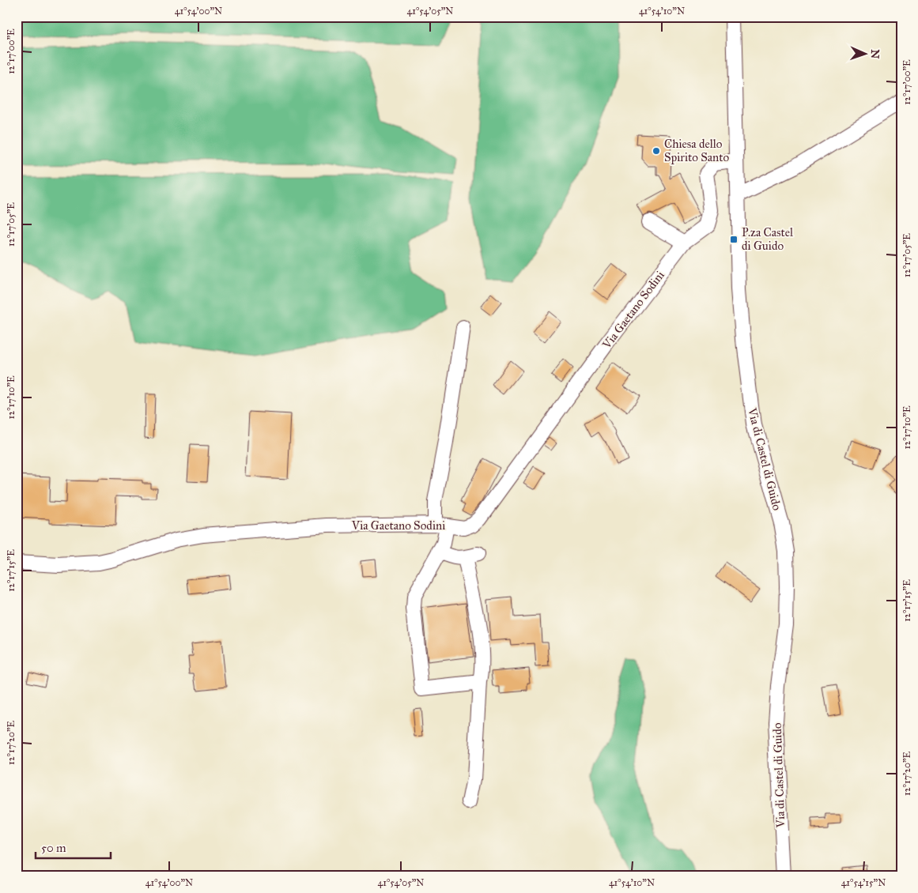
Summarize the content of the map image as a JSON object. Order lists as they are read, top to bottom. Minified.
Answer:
{"streets":{"street":["Via Gaetano Sodini","Via di Castel di Guido"]},"crossings":[["Via Gaetano Sodini","Via di Castel di Guido"]],"places":{"other":["Chiesa dello Spirito Santo"],"transit":["P.za Castel di Guido"]},"scale_bar":"50 m","north":"right","coordinates":["41°54'00\"N","41°54'05\"N","41°54'10\"N","12°17'00\"E","12°17'05\"E","12°17'10\"E","12°17'15\"E","12°17'20\"E","41°54'15\"N"]}
